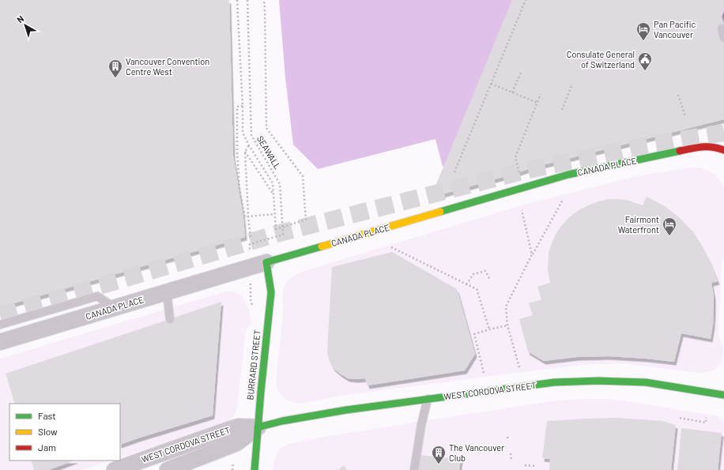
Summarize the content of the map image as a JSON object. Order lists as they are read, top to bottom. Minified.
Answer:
{"streets":{"street":["CANADA PLACE","BURRARD STREET","WEST CORDOVA STREET"],"path":["SEAWALL"]},"crossings":[["CANADA PLACE","BURRARD STREET"],["BURRARD STREET","WEST CORDOVA STREET"]],"places":{"hotel":["Pan Pacific Vancouver","Fairmont Waterfront"],"public building":["Consulate General of Switzerland"],"building":["Vancouver Convention Centre West","The Vancouver Club"]},"legend":["Fast","Slow","Jam"],"north":"top left"}
